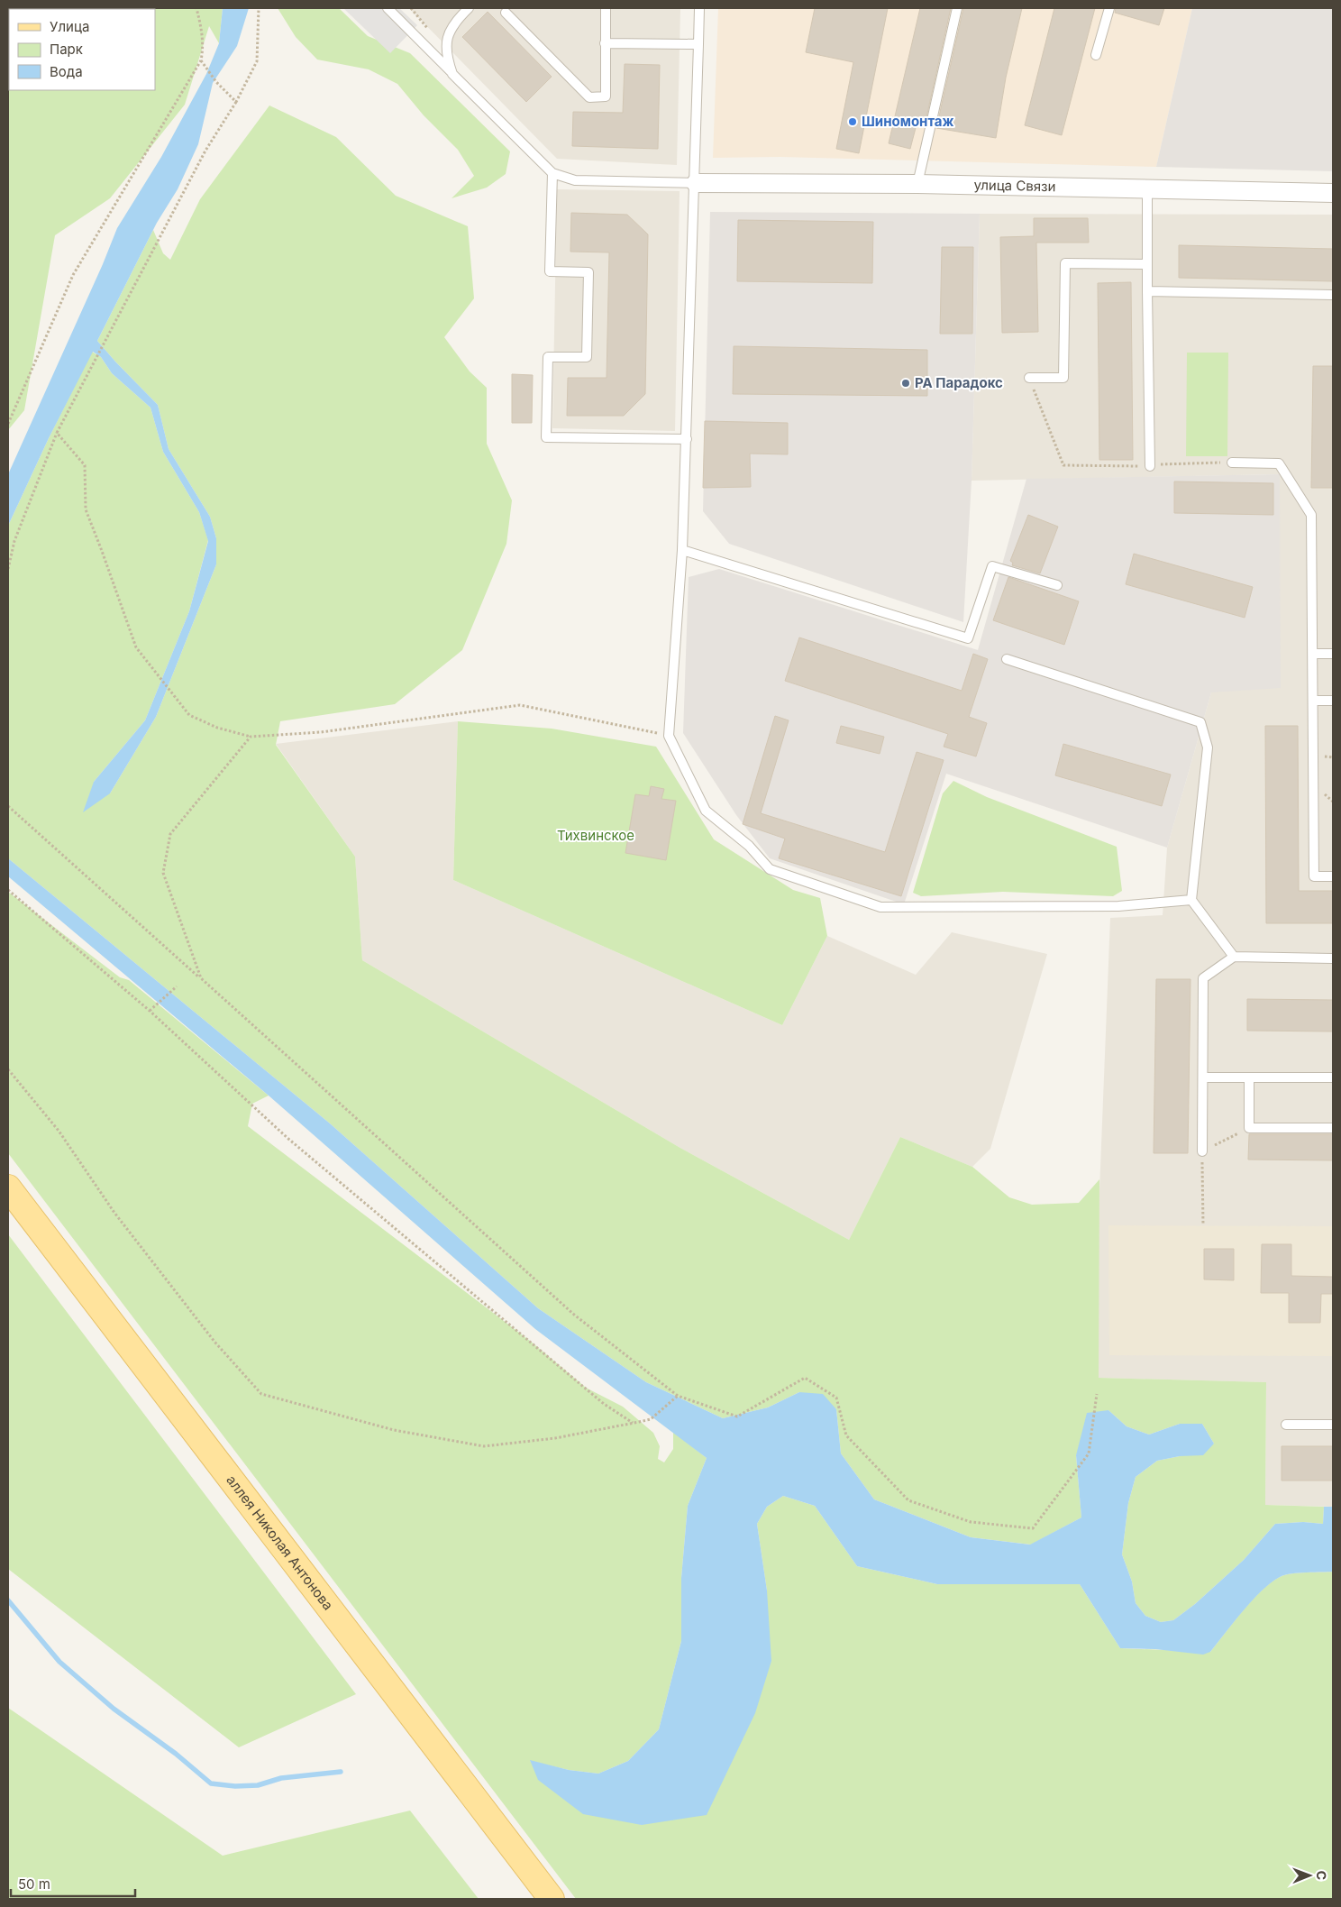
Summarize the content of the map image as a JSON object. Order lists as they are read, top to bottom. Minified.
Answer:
{"streets":{"main road":["аллея Николая Антонова"],"street":["улица Связи"]},"parks":["Тихвинское"],"places":["Шиномонтаж","РА Парадокс"],"legend":["Улица","Парк","Вода"],"scale_bar":"50 m","north":"right"}
